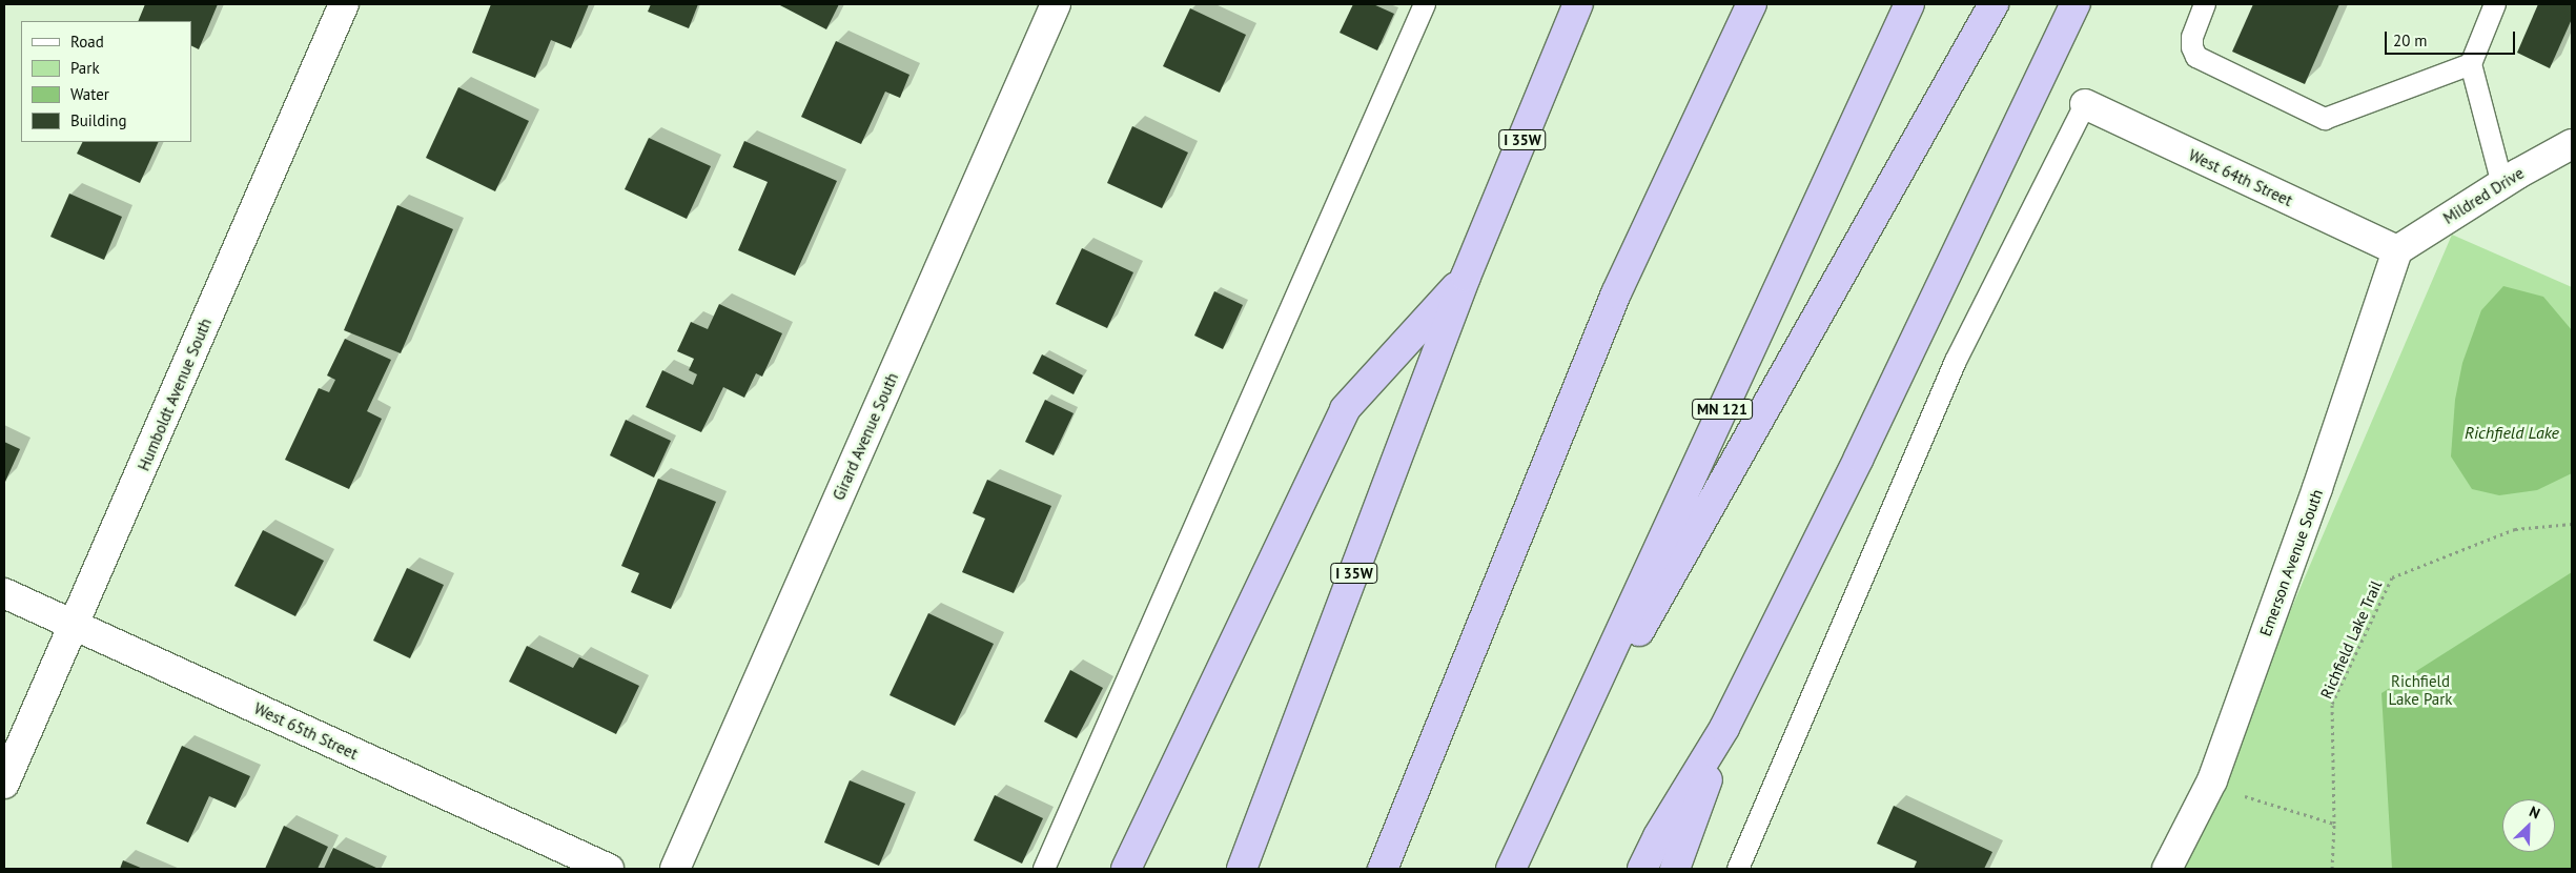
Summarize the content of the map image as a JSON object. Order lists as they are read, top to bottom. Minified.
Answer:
{"streets":{"highway":["I 35W","MN 121"],"street":["West 64th Street","Mildred Drive","Humboldt Avenue South","Girard Avenue South","Emerson Avenue South","West 65th Street"],"path":["Richfield Lake Trail"]},"crossings":[["West 64th Street","Mildred Drive"],["West 64th Street","Emerson Avenue South"],["Mildred Drive","Emerson Avenue South"],["Humboldt Avenue South","West 65th Street"]],"water":["Richfield Lake"],"parks":["Richfield Lake Park"],"legend":["Road","Park","Water","Building"],"scale_bar":"20 m","north":"top right"}
